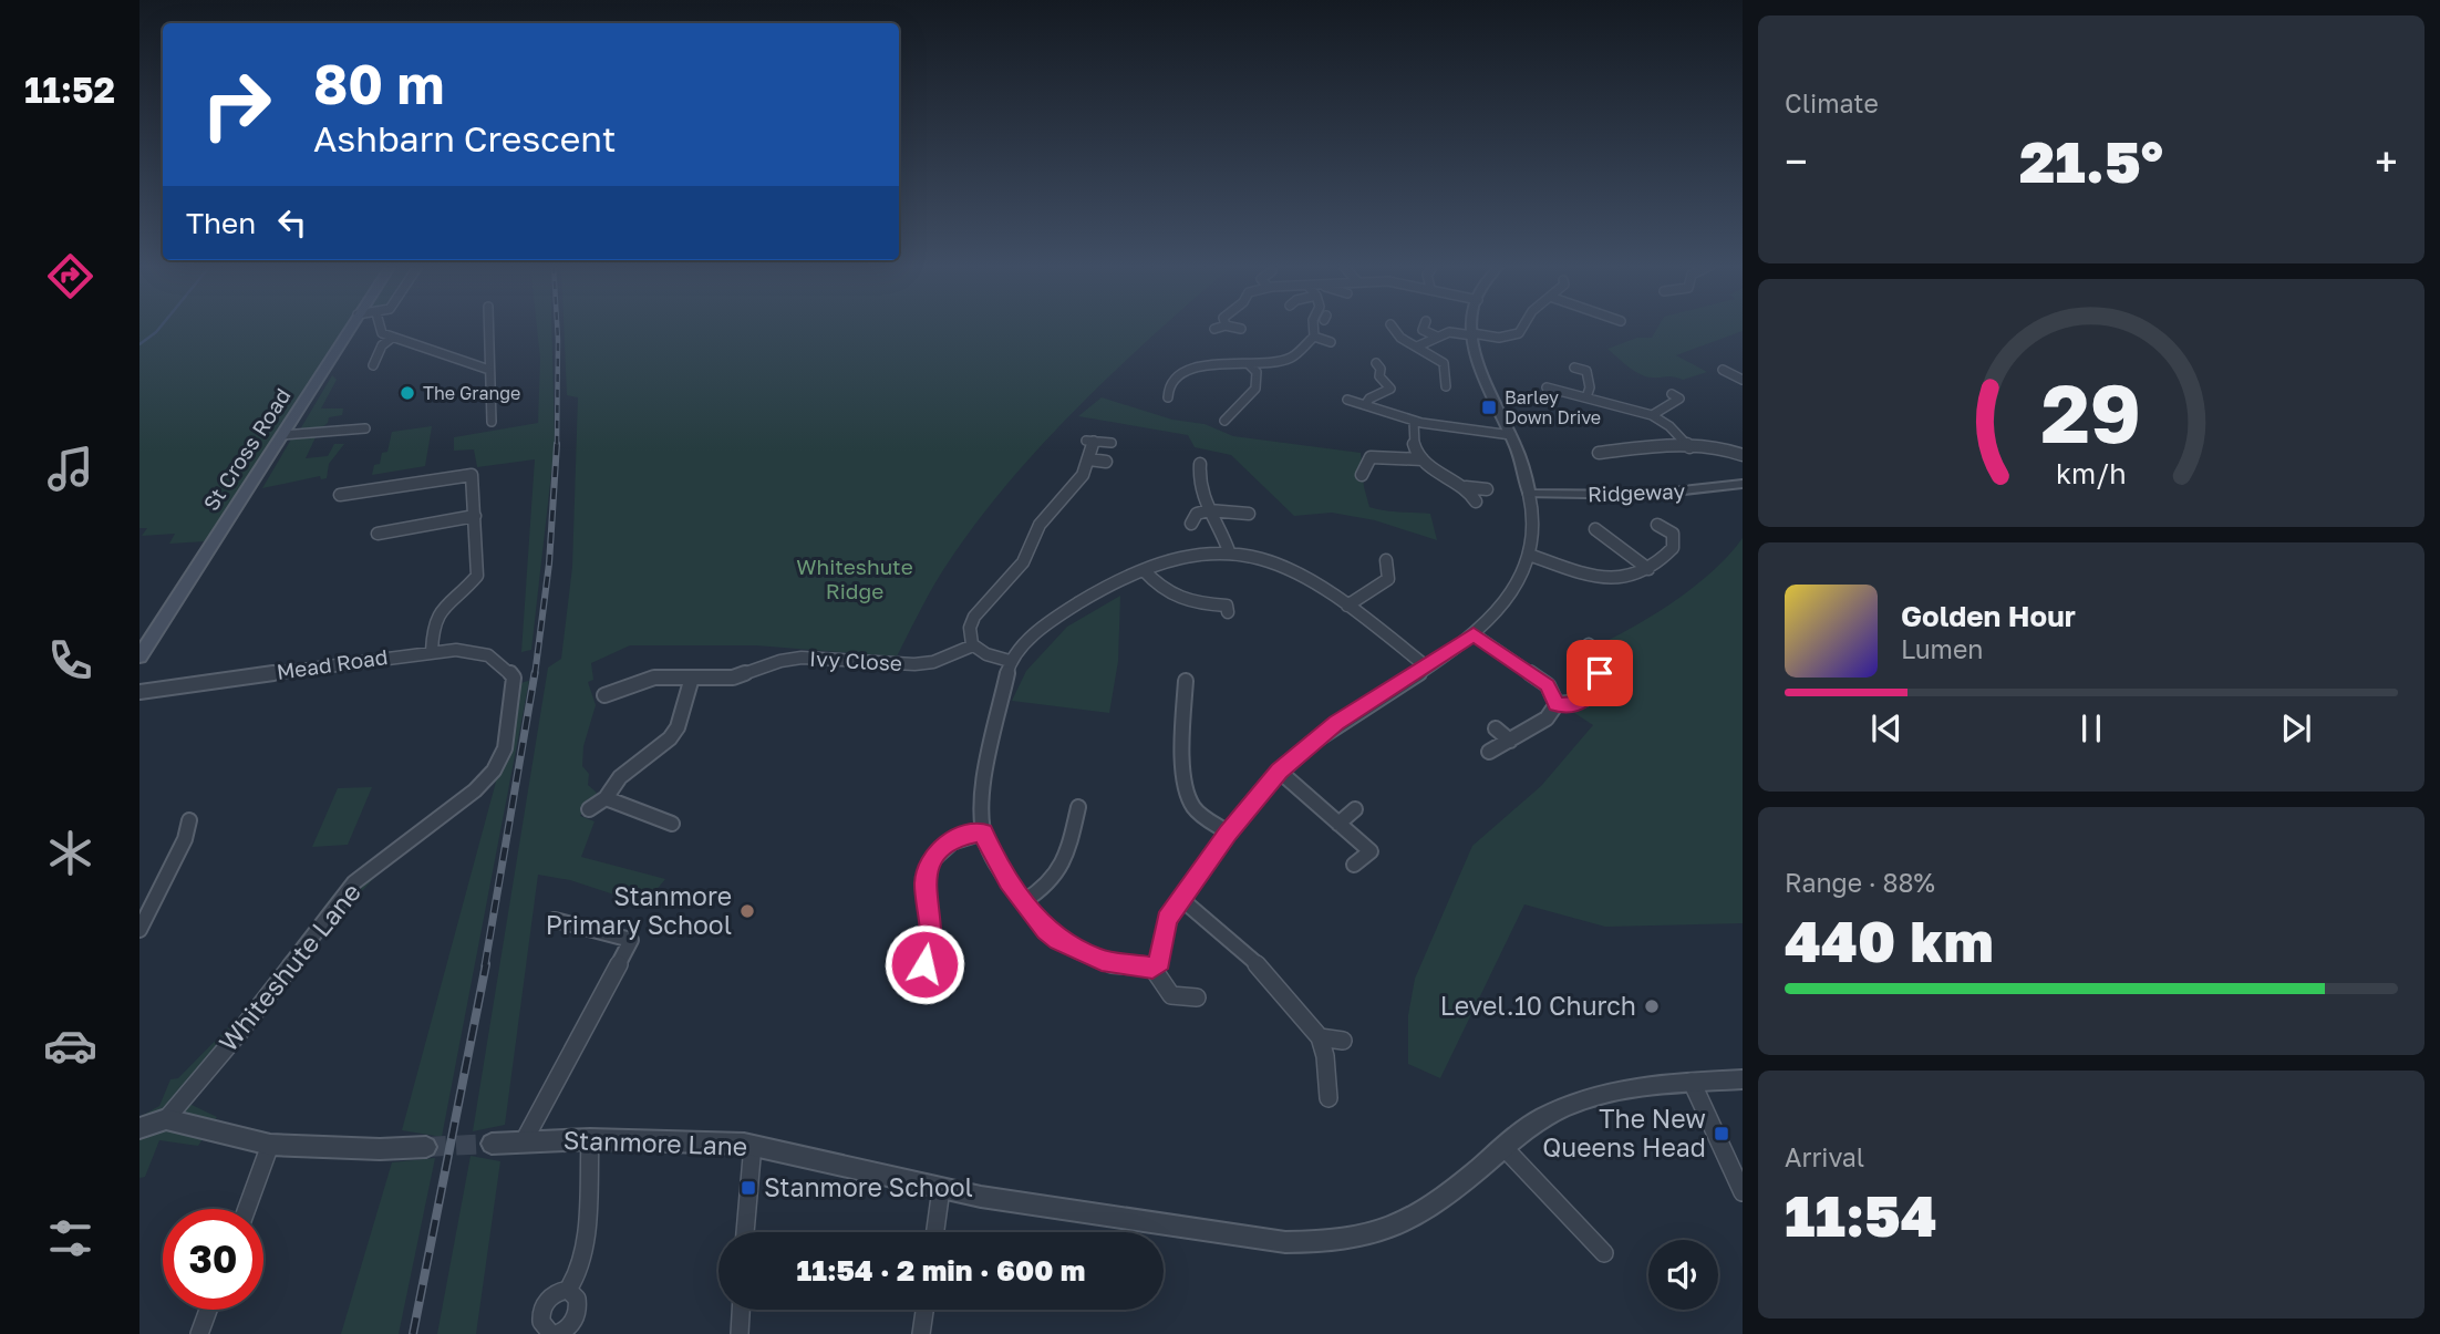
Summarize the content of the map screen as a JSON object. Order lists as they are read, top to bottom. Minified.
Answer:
{"streets":{"main road":["St Cross Road"],"street":["Ridgeway","Ivy Close","Mead Road","Whiteshute Lane","Stanmore Lane"]},"crossings":[["Mead Road","Whiteshute Lane"]],"parks":["Whiteshute Ridge"],"places":{"other":["The Grange","Stanmore Primary School","Level.10 Church"],"transit":["Barley Down Drive","The New Queens Head","Stanmore School"]},"page":{"tabs":"11:52","tile":["Climate",["Range · 88%","440 km"],["Arrival","11:54"]],"turn":["80 m","Ashbarn Crescent"],"heat":["−","21.5°","+"],"then":"Then","song":["Golden Hour","Lumen"],"limit":"30","trip":"11:54 · 2 min · 600 m","gauge":["29","km/h"]}}
